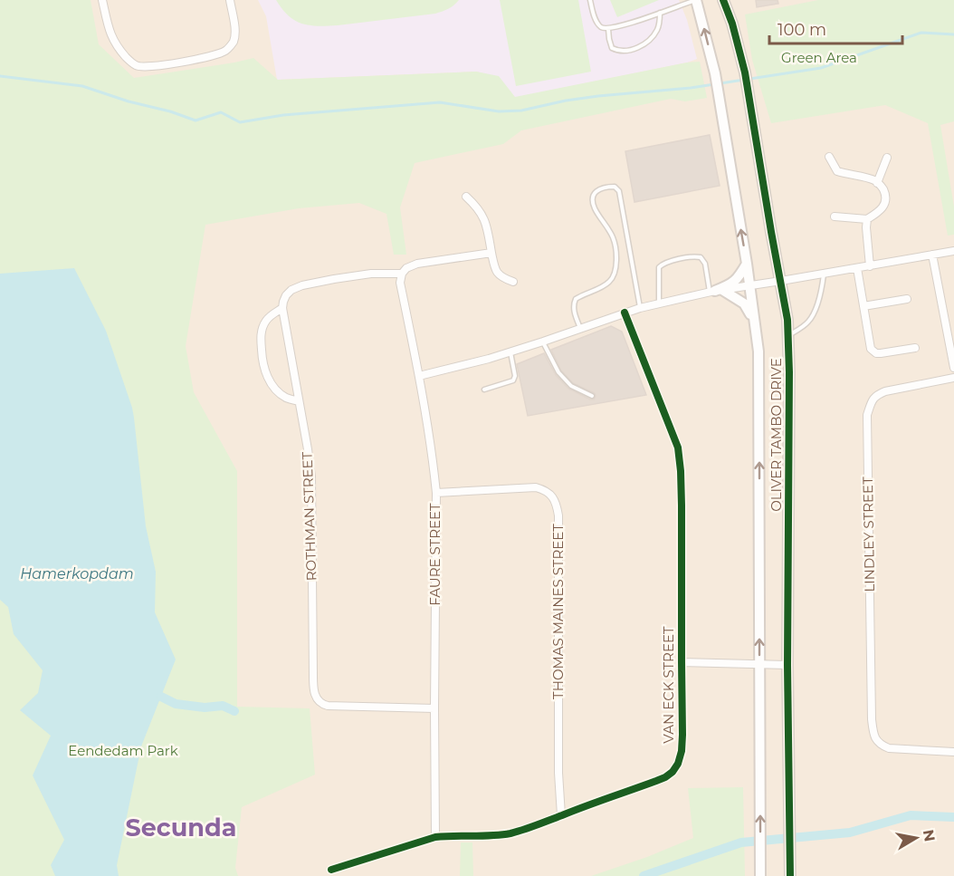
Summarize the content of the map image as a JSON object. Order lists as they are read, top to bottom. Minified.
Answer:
{"streets":{"street":["OLIVER TAMBO DRIVE","ROTHMAN STREET","LINDLEY STREET","FAURE STREET","THOMAS MAINES STREET","VAN ECK STREET"]},"crossings":[["ROTHMAN STREET","FAURE STREET"],["FAURE STREET","THOMAS MAINES STREET"],["FAURE STREET","VAN ECK STREET"],["THOMAS MAINES STREET","VAN ECK STREET"]],"districts":["Secunda"],"water":["Hamerkopdam"],"parks":["Green Area","Eendedam Park"],"scale_bar":"100 m","north":"right"}
